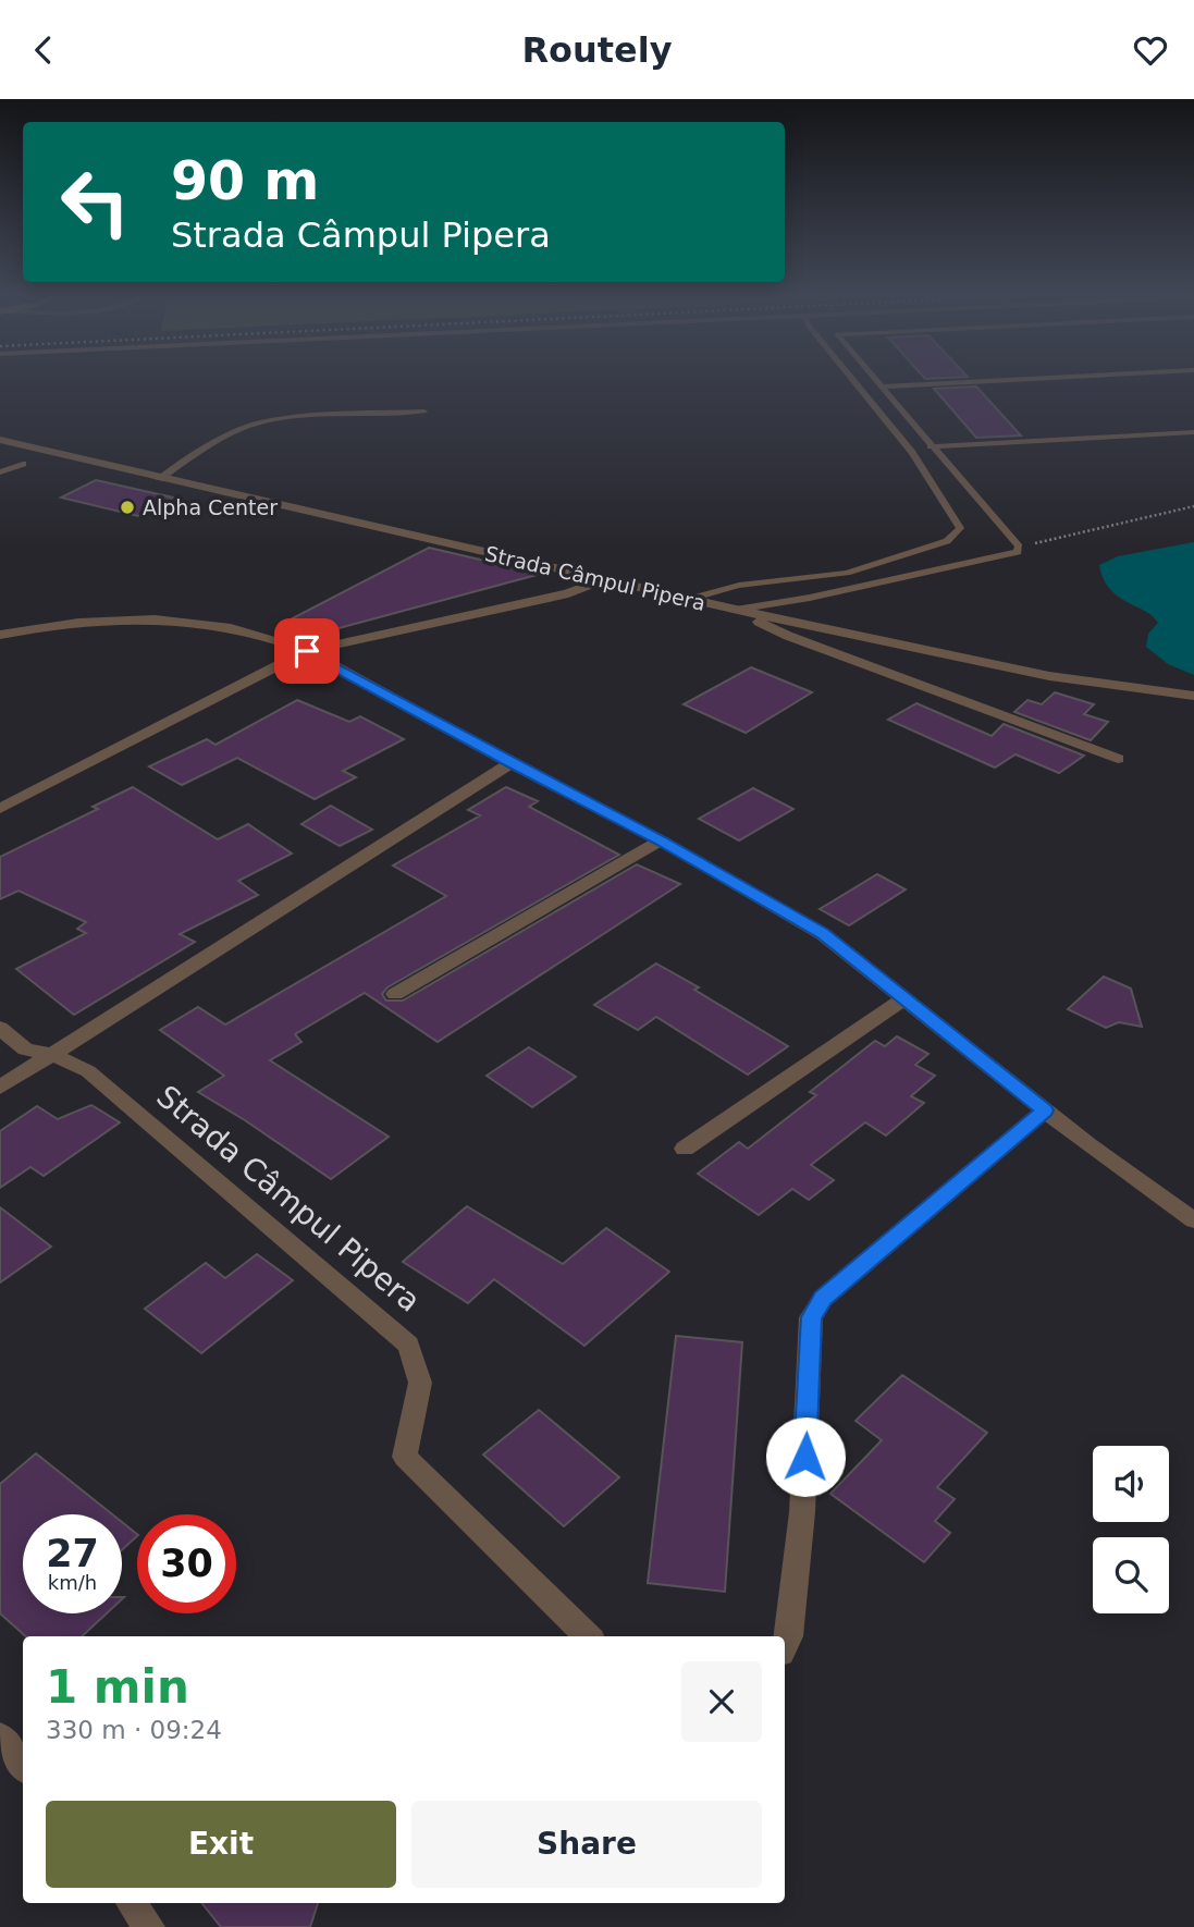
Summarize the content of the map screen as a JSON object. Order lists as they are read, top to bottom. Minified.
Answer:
{"streets":{"street":["Strada Câmpul Pipera"]},"places":["Alpha Center"],"page":{"header":"Routely","turn":["90 m","Strada Câmpul Pipera"],"speed":"27 km/h","limit":"30","heading":["1 min","330 m · 09:24"],"buttons":["Exit","Share"]}}
